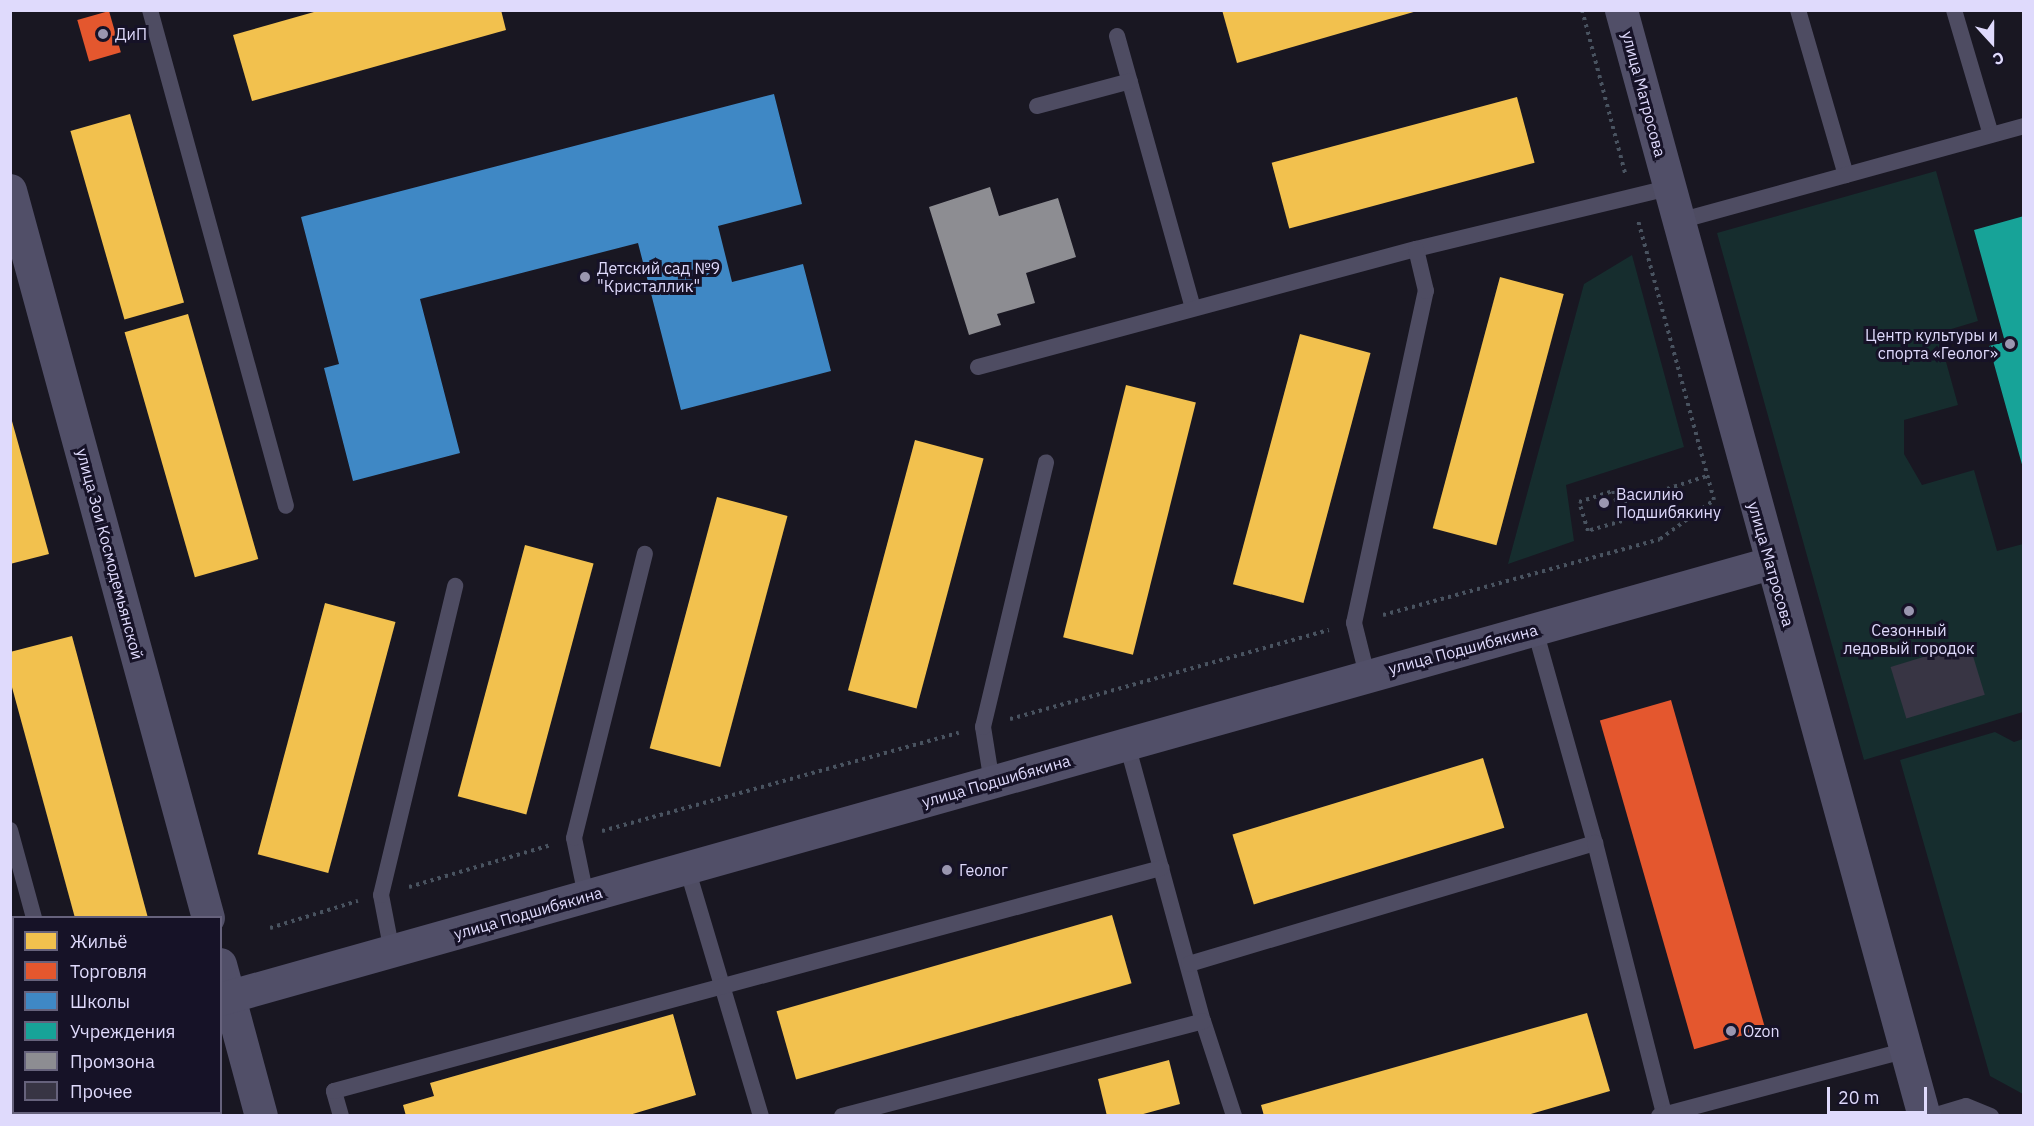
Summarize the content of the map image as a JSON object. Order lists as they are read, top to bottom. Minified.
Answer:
{"streets":{"main road":["улица Матросова","улица Зои Космодемьянской","улица Подшибякина"]},"crossings":[["улица Матросова","улица Подшибякина"]],"places":["ДиП","Детский сад №9 \"Кристаллик\"","Центр культуры и спорта «Геолог»","Василию Подшибякину","Сезонный ледовый городок","Геолог","Ozon"],"legend":["Жильё","Торговля","Школы","Учреждения","Промзона","Прочее"],"scale_bar":"20 m","north":"bottom"}
